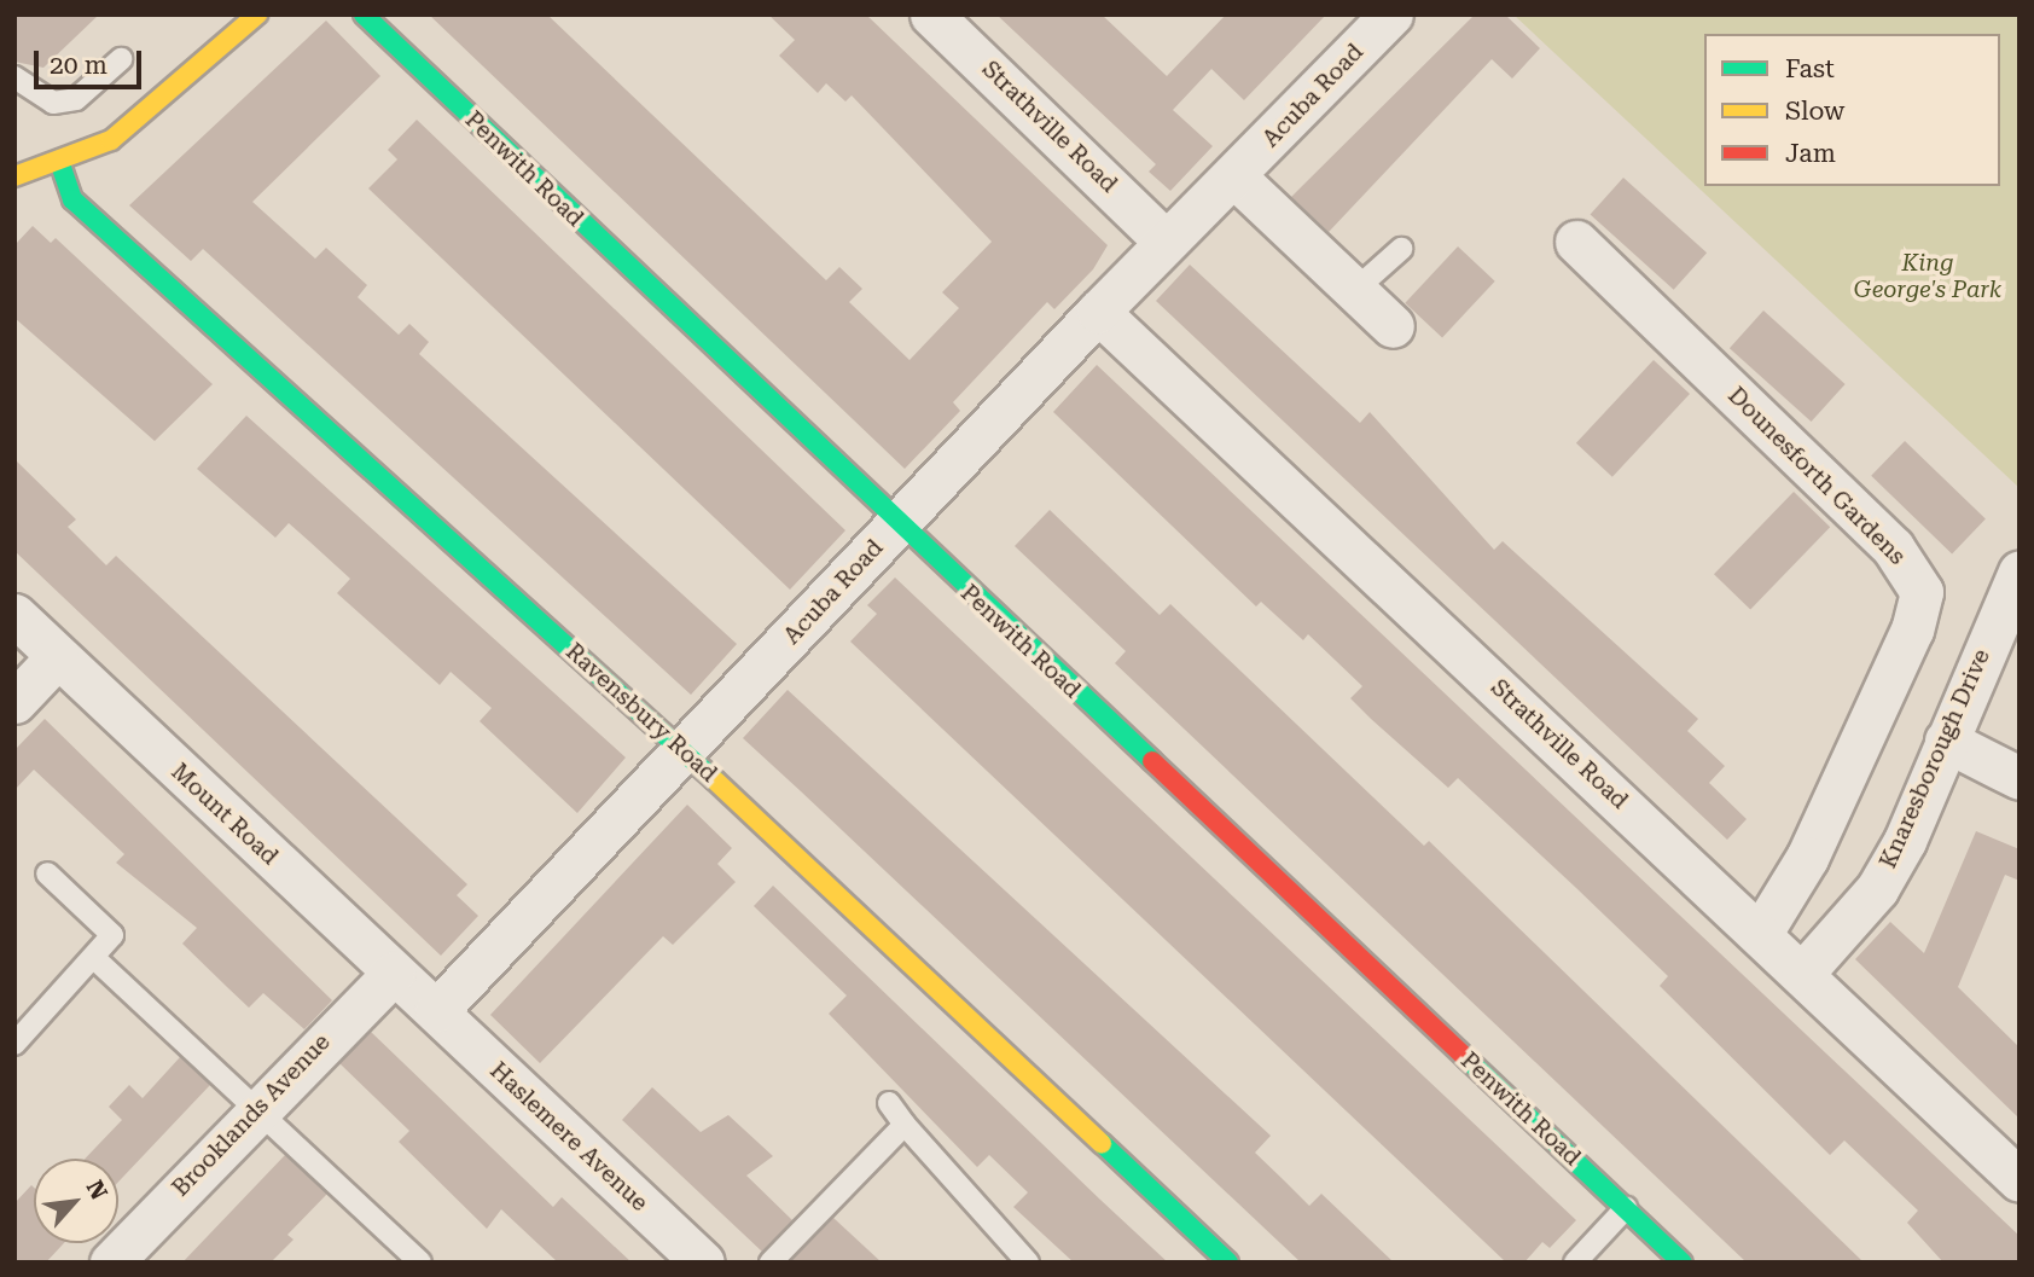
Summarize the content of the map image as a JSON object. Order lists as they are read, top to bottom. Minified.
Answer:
{"streets":{"street":["Acuba Road","Strathville Road","Penwith Road","Dounesforth Gardens","Ravensbury Road","Knaresborough Drive","Mount Road","Brooklands Avenue","Haslemere Avenue"]},"crossings":[["Acuba Road","Strathville Road"],["Acuba Road","Penwith Road"],["Acuba Road","Ravensbury Road"],["Acuba Road","Mount Road"],["Acuba Road","Haslemere Avenue"],["Strathville Road","Dounesforth Gardens"],["Strathville Road","Knaresborough Drive"],["Mount Road","Brooklands Avenue"],["Mount Road","Haslemere Avenue"]],"parks":["King George's Park"],"legend":["Fast","Slow","Jam"],"scale_bar":"20 m","north":"top right"}
